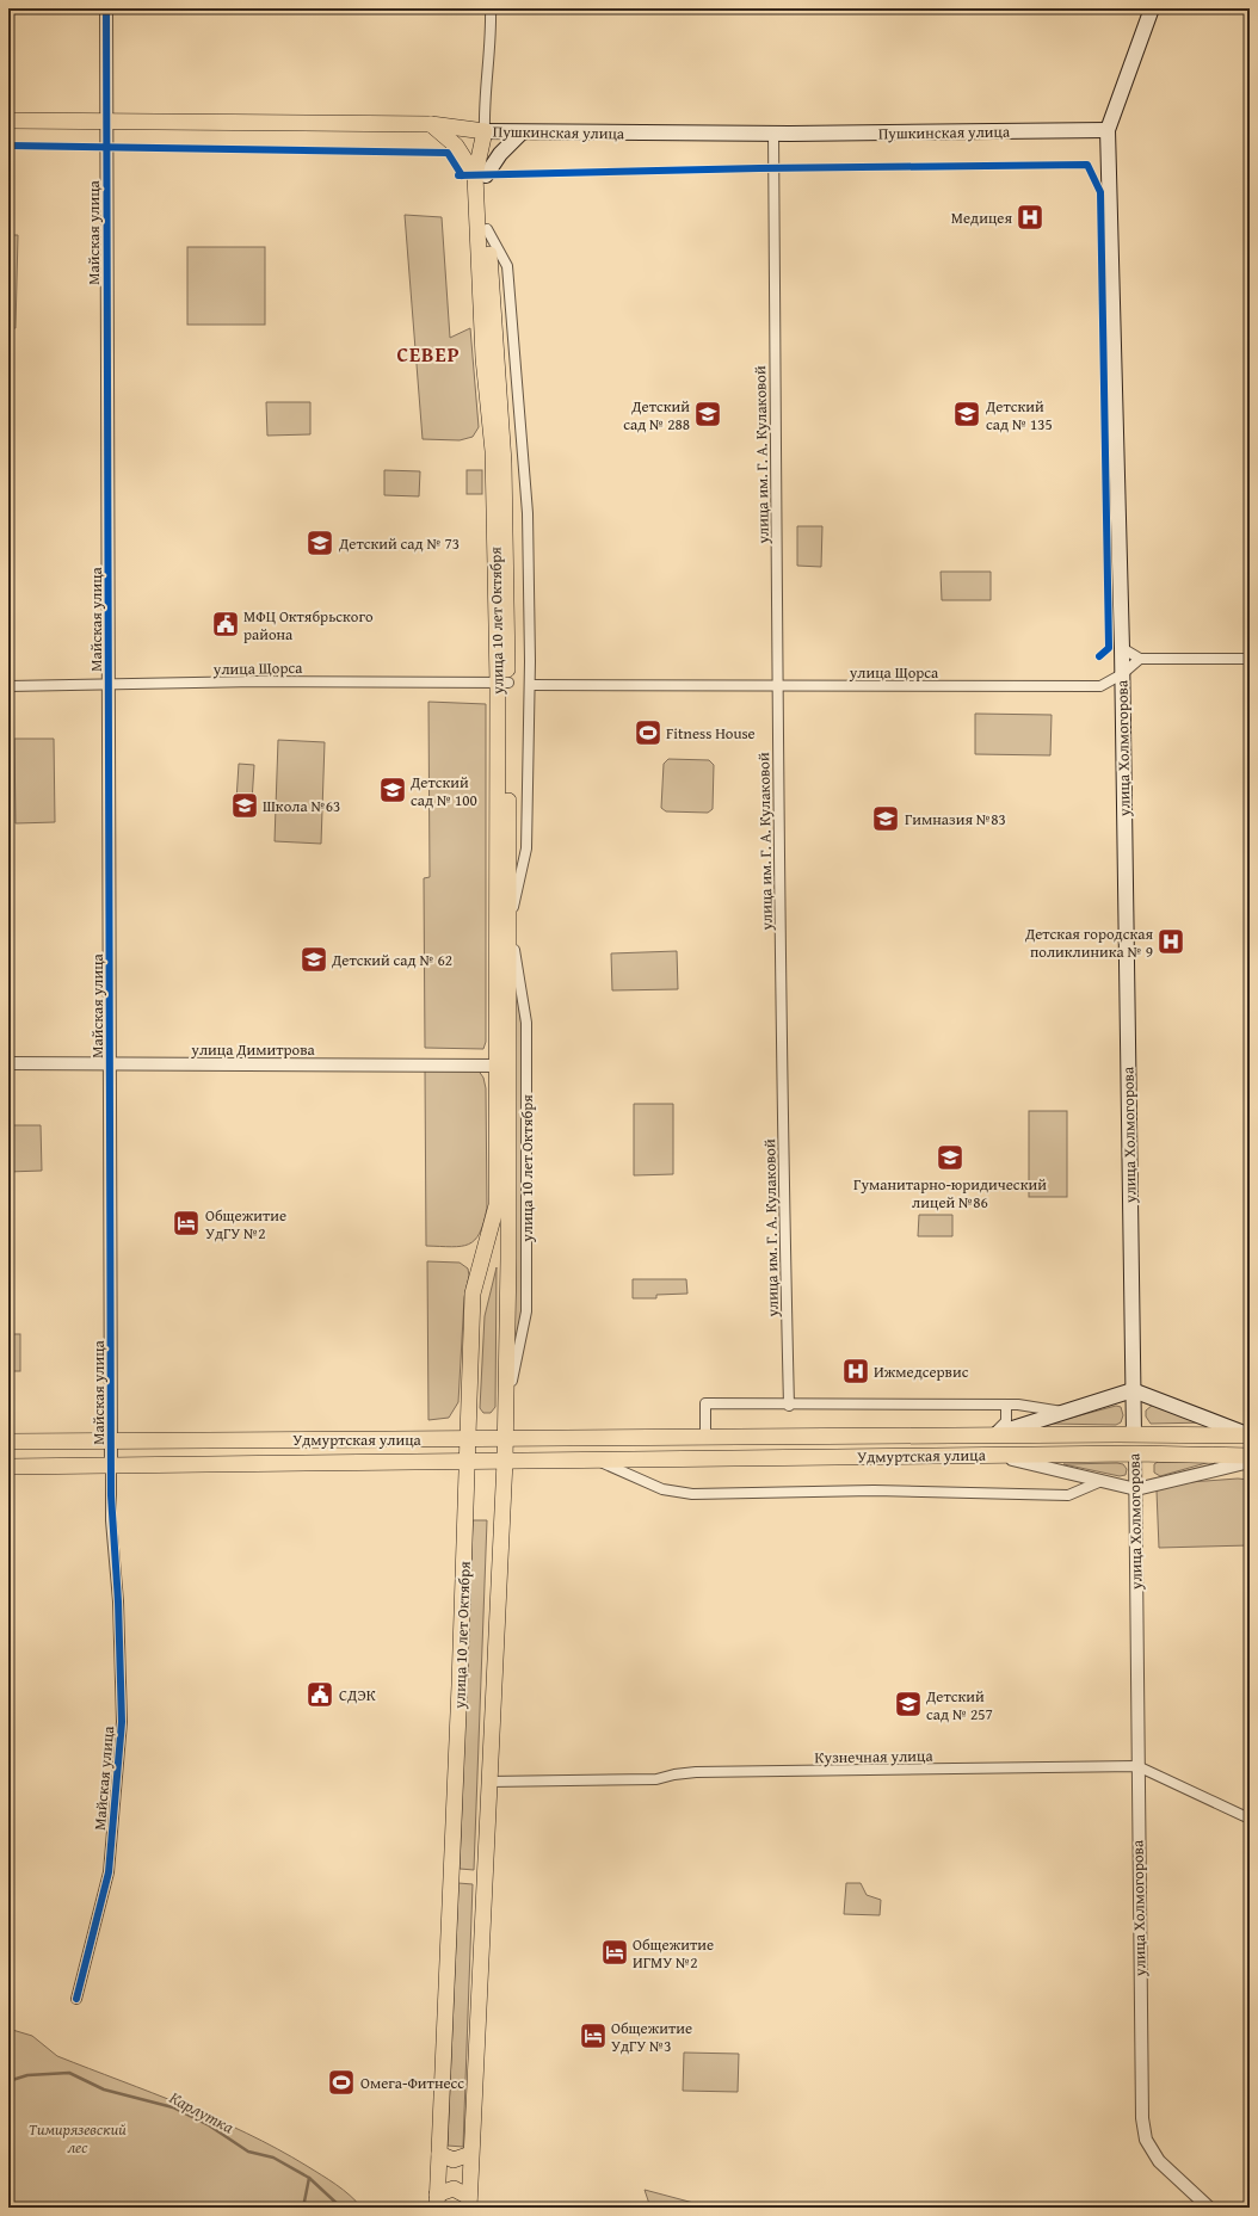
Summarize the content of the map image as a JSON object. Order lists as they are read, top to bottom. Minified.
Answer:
{"streets":{"main road":["Пушкинская улица","улица 10 лет Октября","улица Холмогорова","Удмуртская улица"],"street":["Майская улица","улица им. Г. А. Кулаковой","улица Щорса","улица Димитрова","Кузнечная улица"]},"crossings":[["Пушкинская улица","Майская улица"],["Пушкинская улица","улица им. Г. А. Кулаковой"],["Пушкинская улица","улица Холмогорова"],["Майская улица","улица Щорса"],["Майская улица","улица Димитрова"],["Майская улица","Удмуртская улица"],["улица им. Г. А. Кулаковой","улица Щорса"],["улица 10 лет Октября","улица Щорса"],["улица 10 лет Октября","улица Димитрова"],["улица 10 лет Октября","Удмуртская улица"],["улица 10 лет Октября","Кузнечная улица"],["улица Щорса","улица Холмогорова"],["улица Холмогорова","Удмуртская улица"],["улица Холмогорова","Кузнечная улица"]],"districts":["СЕВЕР"],"water":["Карлутка"],"parks":["Тимирязевский лес"],"places":{"hospital":["Медицея","Детская городская поликлиника № 9","Ижмедсервис"],"school or university":["Детский сад № 288","Детский сад № 135","Детский сад № 73","Детский сад № 100","Школа №63","Гимназия №83","Детский сад № 62","Гуманитарно-юридический лицей №86","Детский сад № 257"],"public building":["МФЦ Октябрьского района","СДЭК"],"sports":["Fitness House","Омега-Фитнесс"],"hotel":["Общежитие УдГУ №2","Общежитие ИГМУ №2","Общежитие УдГУ №3"]}}
